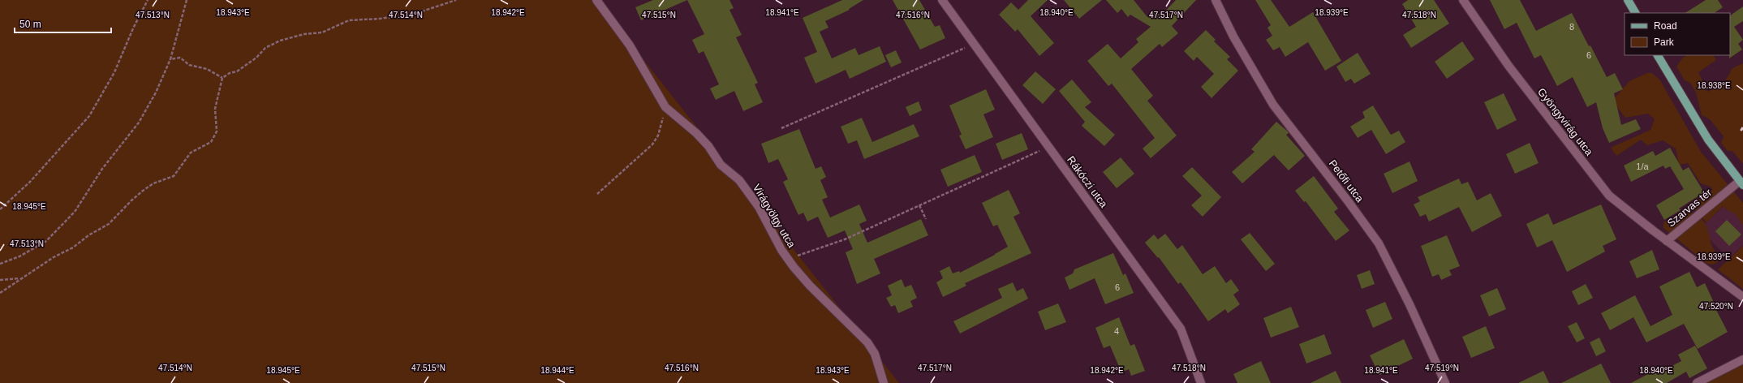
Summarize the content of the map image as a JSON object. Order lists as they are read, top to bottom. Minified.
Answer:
{"streets":{"street":["Gyöngyvirág utca","Petőfi utca","Rákóczi utca","Szarvas tér","Virágvölgy utca"]},"crossings":[["Gyöngyvirág utca","Szarvas tér"]],"house_numbers":["8","6","1/a","6","4"],"legend":["Road","Park"],"scale_bar":"50 m","coordinates":["18.939°E","18.943°E","18.942°E","18.941°E","18.940°E","47.513°N","47.514°N","47.515°N","47.516°N","47.517°N","47.518°N","18.938°E","18.945°E","47.520°N","47.519°N","18.944°E"]}
